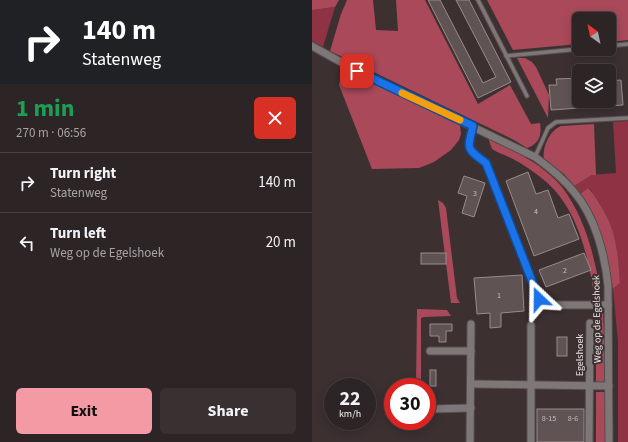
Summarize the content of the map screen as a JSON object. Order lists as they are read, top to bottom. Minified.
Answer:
{"streets":{"street":["Weg op de Egelshoek","Egelshoek"]},"crossings":[["Weg op de Egelshoek","Egelshoek"]],"house_numbers":["3","4","2","1","8-15","8-6"],"north":"top left","page":{"turn":["140 m","Statenweg"],"heading":["1 min","270 m · 06:56"],"list":[{"name":"Turn right","note":"Statenweg","value":"140 m"},{"name":"Turn left","note":"Weg op de Egelshoek","value":"20 m"}],"speed":"22 km/h","limit":"30","buttons":["Exit","Share"]}}
